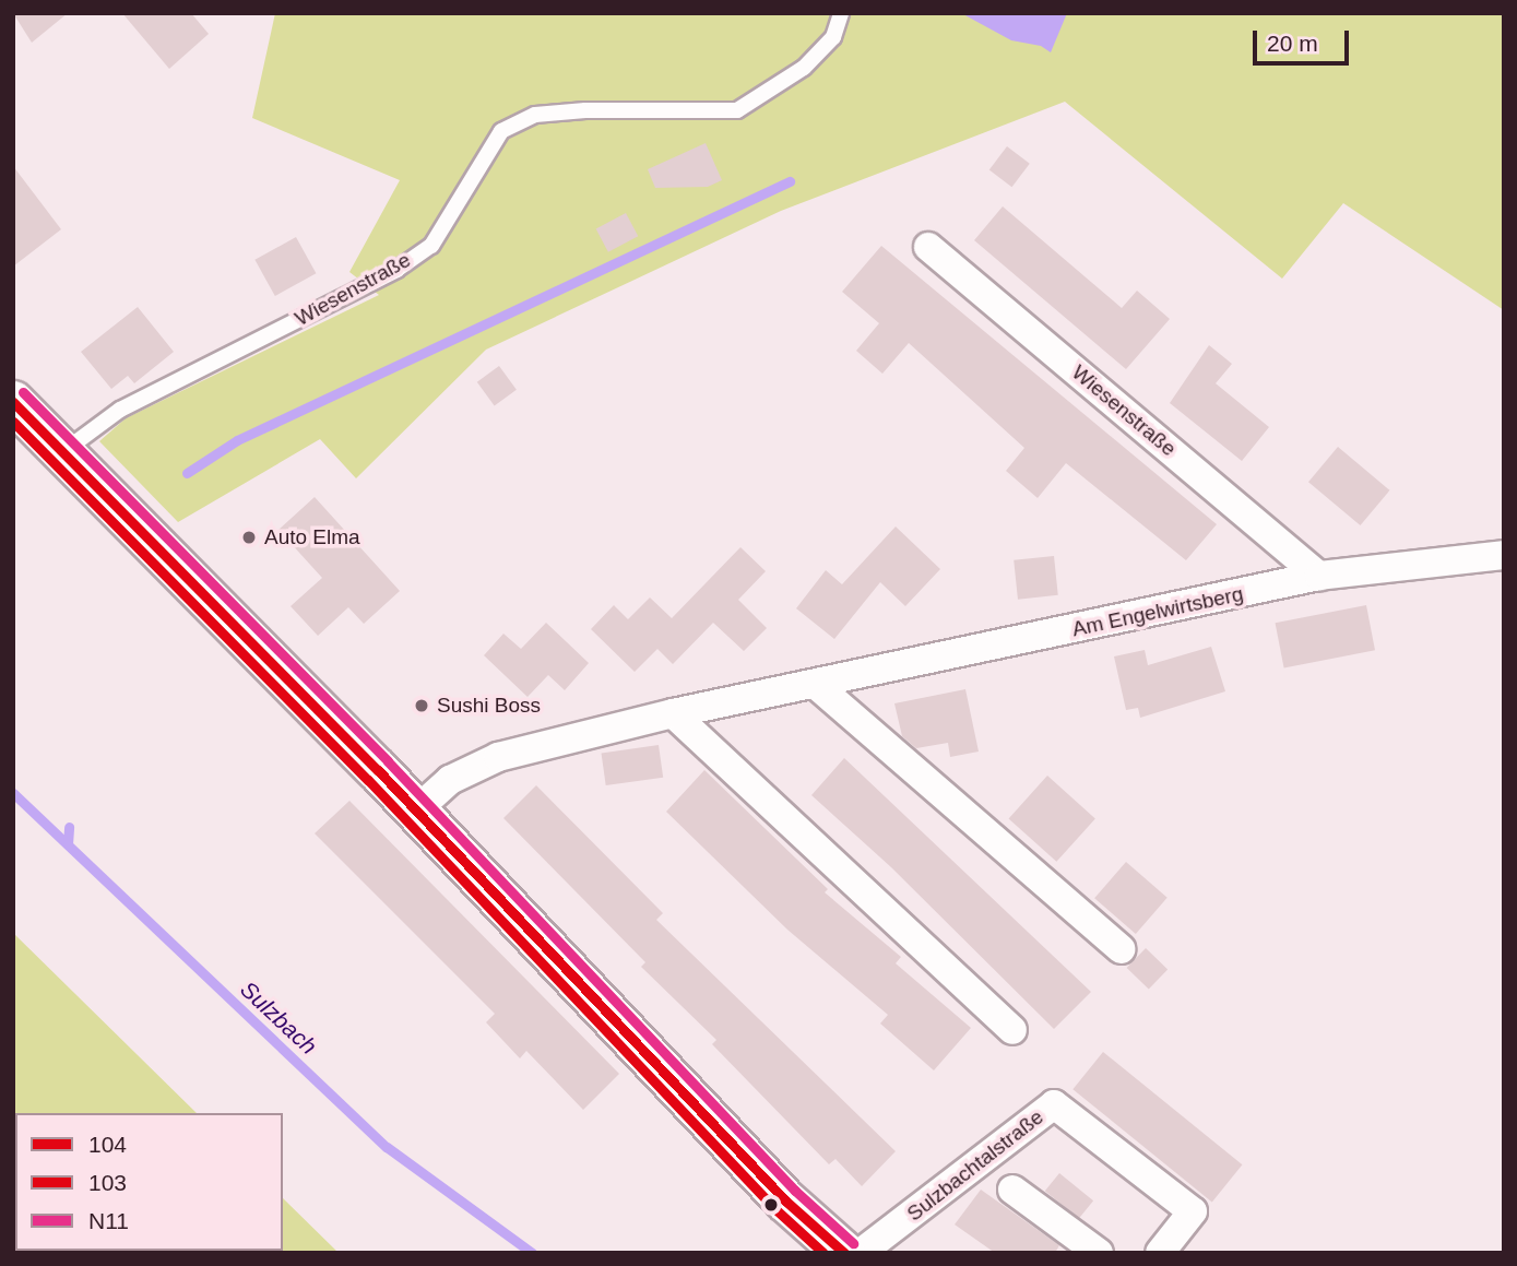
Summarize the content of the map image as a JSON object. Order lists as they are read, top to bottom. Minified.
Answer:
{"streets":{"street":["Wiesenstraße","Am Engelwirtsberg","Sulzbachtalstraße"]},"crossings":[["Wiesenstraße","Am Engelwirtsberg"]],"water":["Sulzbach"],"places":["Auto Elma","Sushi Boss"],"lines":["transit line N11","transit line 104","transit line 103"],"legend":["104","103","N11"],"scale_bar":"20 m"}
